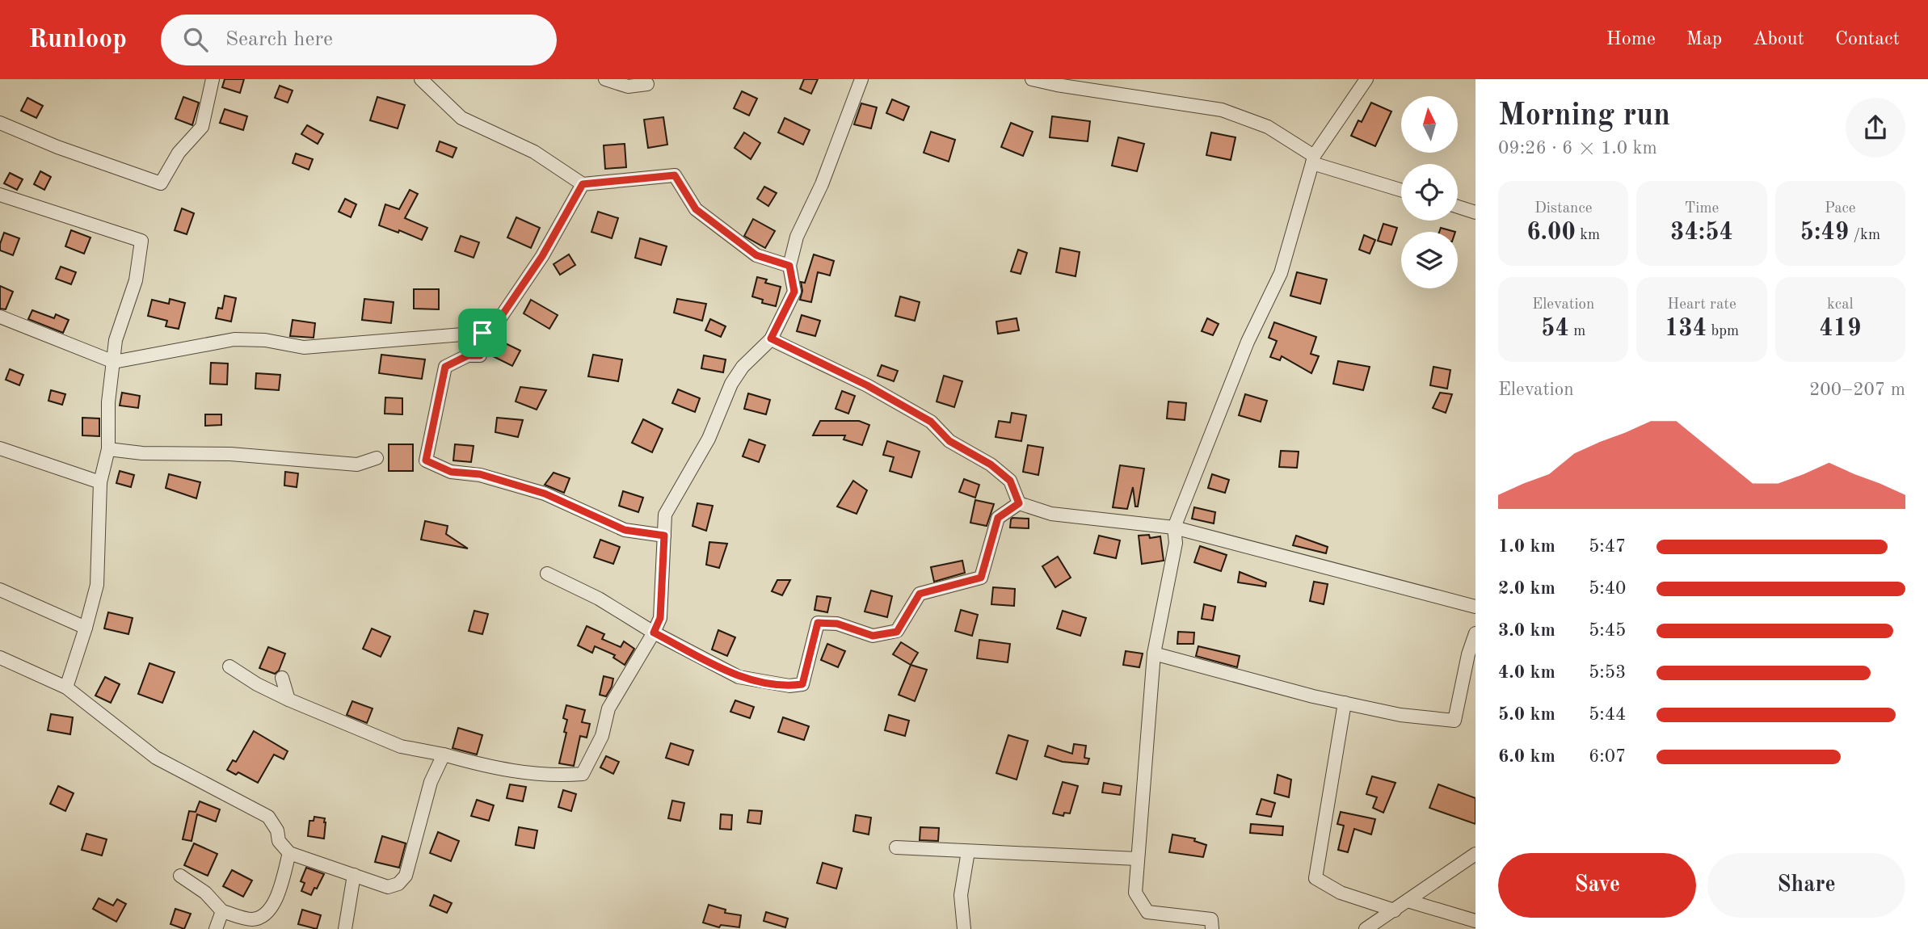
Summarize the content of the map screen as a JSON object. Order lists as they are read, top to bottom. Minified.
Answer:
{"north":"top","page":{"header":"Runloop","search":"Search here","nav":["Home","Map","About","Contact"],"heading":["Morning run","09:26 · 6 × 1.0 km"],"stats":[["Distance","6.00 km"],["Time","34:54"],["Pace","5:49 /km"],["Elevation","54 m"],["Heart rate","134 bpm"],["kcal","419"]],"chart":["Elevation","200–207 m"],"list":[{"name":"1.0 km","note":"5:47"},{"name":"2.0 km","note":"5:40"},{"name":"3.0 km","note":"5:45"},{"name":"4.0 km","note":"5:53"},{"name":"5.0 km","note":"5:44"},{"name":"6.0 km","note":"6:07"}],"buttons":["Save","Share"]}}
